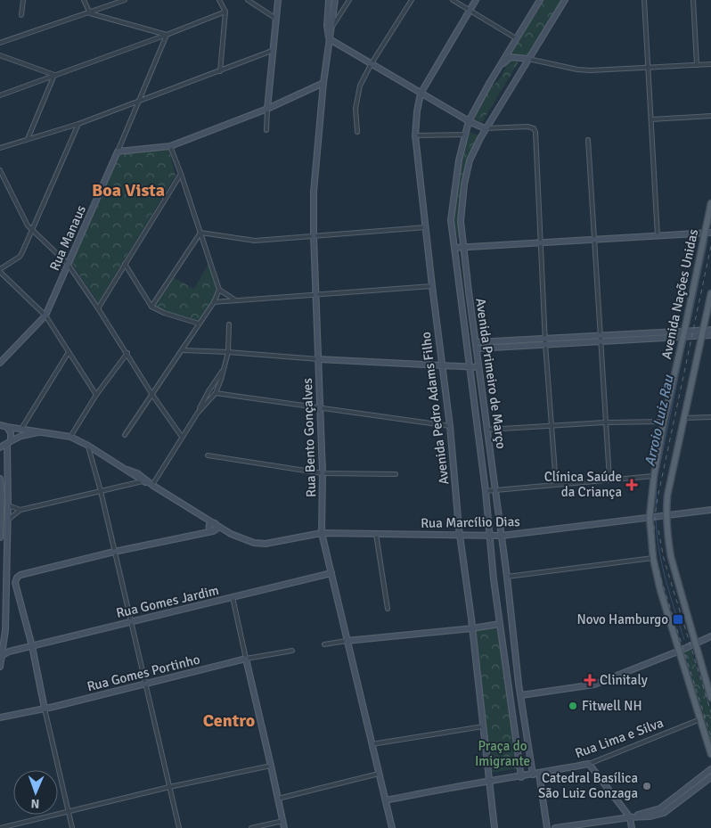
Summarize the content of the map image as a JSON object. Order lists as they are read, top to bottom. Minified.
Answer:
{"streets":{"main road":["Rua Manaus","Avenida Nações Unidas","Avenida Primeiro de Março","Avenida Pedro Adams Filho","Rua Bento Gonçalves","Rua Marcílio Dias","Rua Gomes Jardim","Rua Gomes Portinho","Rua Lima e Silva"]},"crossings":[["Avenida Nações Unidas","Rua Marcílio Dias"],["Avenida Nações Unidas","Rua Lima e Silva"],["Avenida Primeiro de Março","Rua Marcílio Dias"],["Avenida Primeiro de Março","Rua Lima e Silva"],["Avenida Pedro Adams Filho","Rua Marcílio Dias"],["Avenida Pedro Adams Filho","Rua Lima e Silva"],["Rua Bento Gonçalves","Rua Marcílio Dias"],["Rua Bento Gonçalves","Rua Gomes Jardim"],["Rua Bento Gonçalves","Rua Lima e Silva"]],"districts":["Boa Vista","Centro"],"water":["Arroio Luiz Rau"],"parks":["Praça do Imigrante"],"places":{"health":["Clínica Saúde da Criança","Clinitaly"],"transit":["Novo Hamburgo"],"other":["Fitwell NH","Catedral Basílica São Luiz Gonzaga"]},"north":"bottom"}
